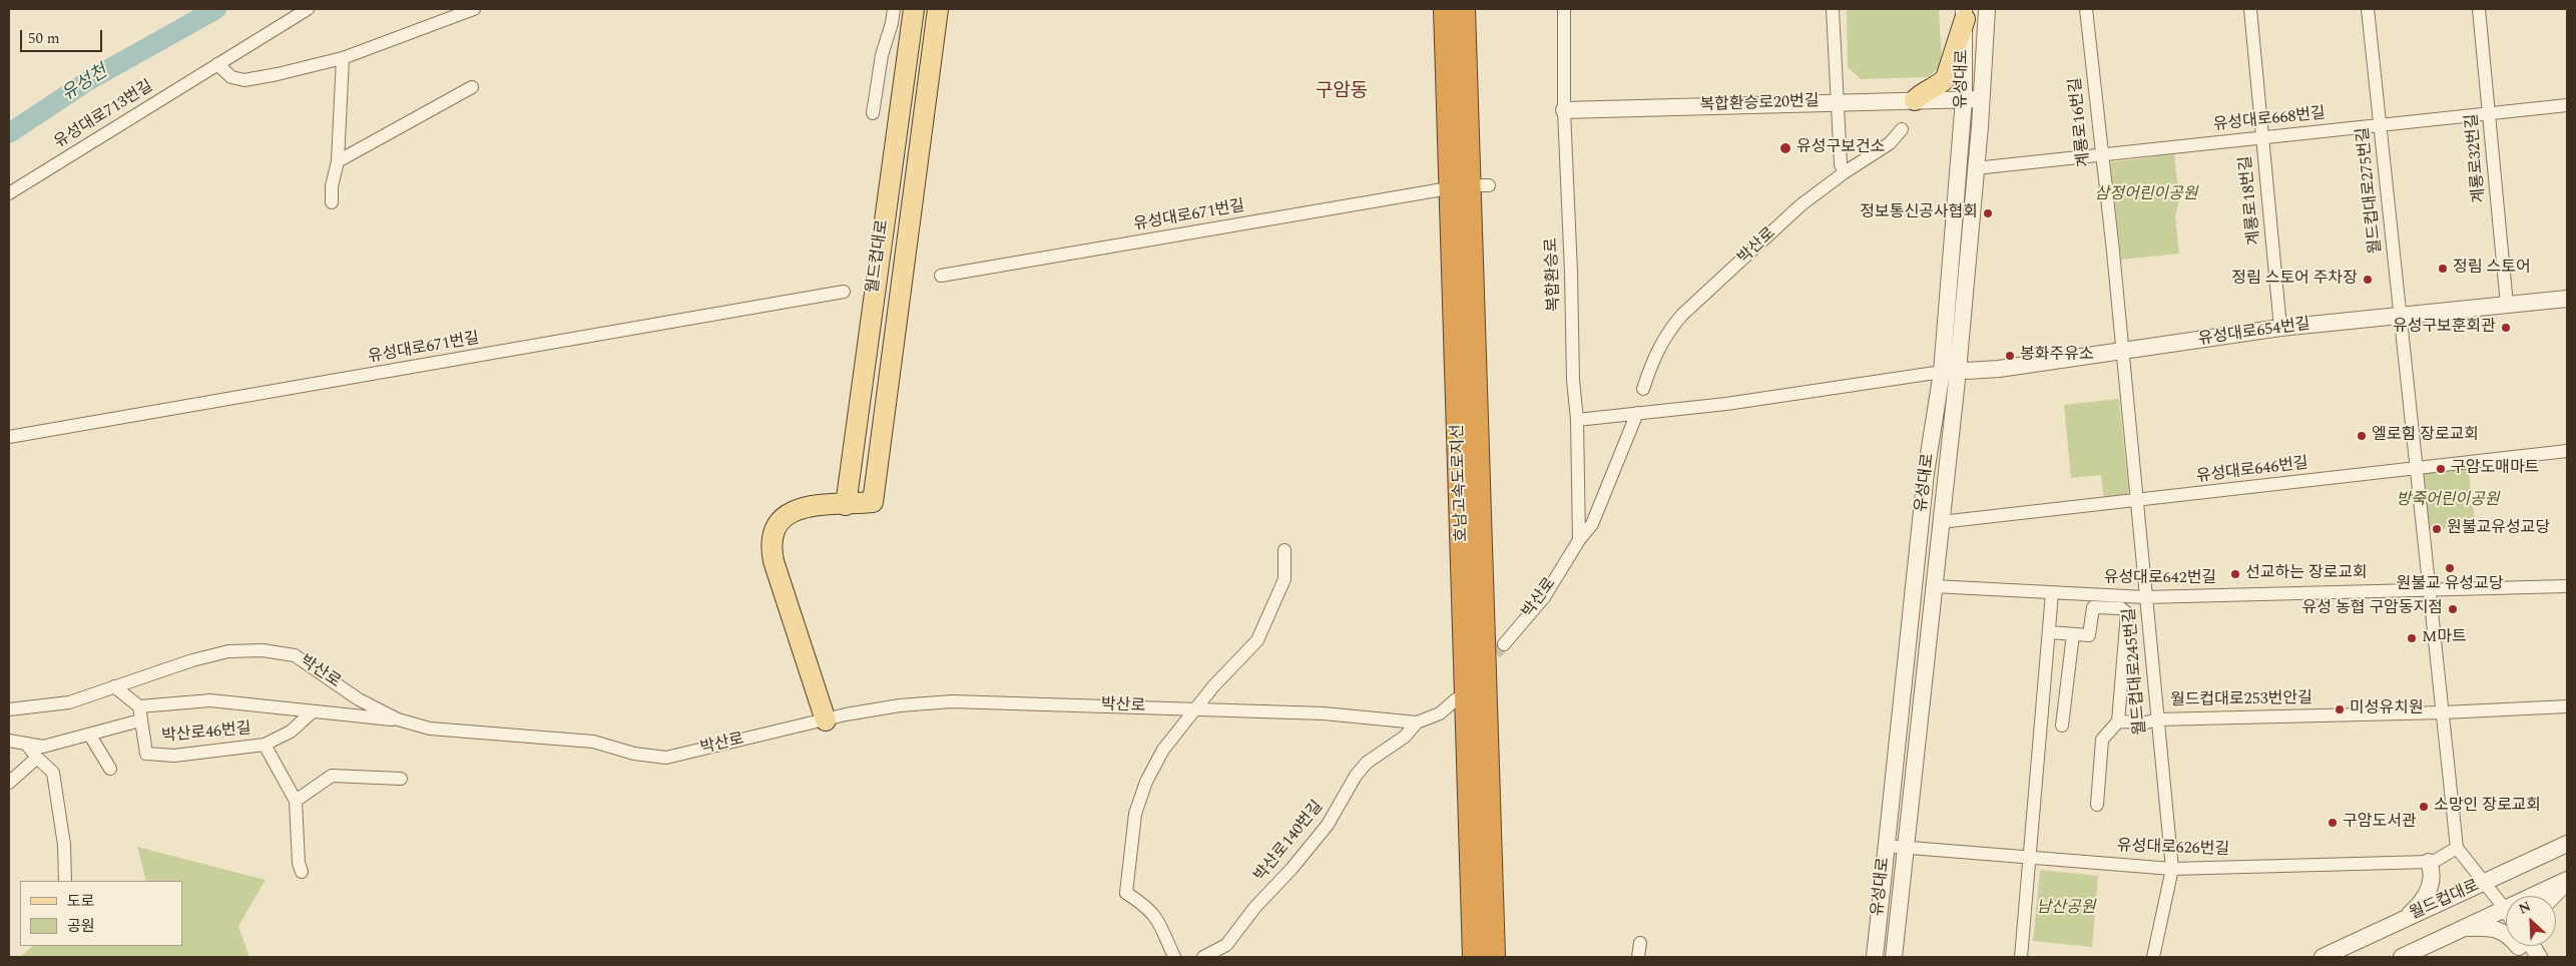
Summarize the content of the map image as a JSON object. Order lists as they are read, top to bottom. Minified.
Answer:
{"streets":{"highway":["호남고속도로지선"],"main road":["월드컵대로"],"street":["유성대로","복합환승로20번길","유성대로713번길","유성대로668번길","계룡로16번길","계룡로32번길","월드컵대로275번길","계룡로18번길","유성대로671번길","박산로","복합환승로","유성대로654번길","유성대로646번길","유성대로642번길","월드컵대로245번길","월드컵대로253번안길","박산로46번길","박산로140번길","유성대로626번길"]},"crossings":[["유성대로","복합환승로20번길"],["유성대로","유성대로668번길"],["유성대로","유성대로654번길"],["유성대로","유성대로646번길"],["유성대로","유성대로642번길"],["유성대로","유성대로626번길"],["복합환승로20번길","복합환승로"],["유성대로668번길","계룡로16번길"],["유성대로668번길","계룡로32번길"],["유성대로668번길","월드컵대로275번길"],["유성대로668번길","계룡로18번길"],["계룡로16번길","유성대로654번길"],["계룡로16번길","월드컵대로245번길"],["계룡로32번길","유성대로654번길"],["월드컵대로275번길","유성대로654번길"],["월드컵대로275번길","유성대로646번길"],["월드컵대로275번길","유성대로642번길"],["월드컵대로275번길","월드컵대로253번안길"],["월드컵대로275번길","유성대로626번길"],["계룡로18번길","유성대로654번길"],["박산로","복합환승로"],["박산로","박산로140번길"],["유성대로654번길","월드컵대로245번길"],["유성대로646번길","월드컵대로245번길"],["유성대로642번길","월드컵대로245번길"],["월드컵대로245번길","월드컵대로253번안길"],["월드컵대로245번길","유성대로626번길"]],"districts":["구암동"],"water":["유성천"],"parks":["삼정어린이공원","방죽어린이공원","남산공원"],"places":["유성구보건소","정보통신공사협회","정림 스토어","정림 스토어 주차장","유성구보훈회관","봉화주유소","엘로힘 장로교회","구암도매마트","원불교유성교당","원불교 유성교당","선교하는 장로교회","유성 농협 구암동지점","M마트","미성유치원","소망인 장로교회","구암도서관"],"legend":["도로","공원"],"scale_bar":"50 m","north":"top left"}
